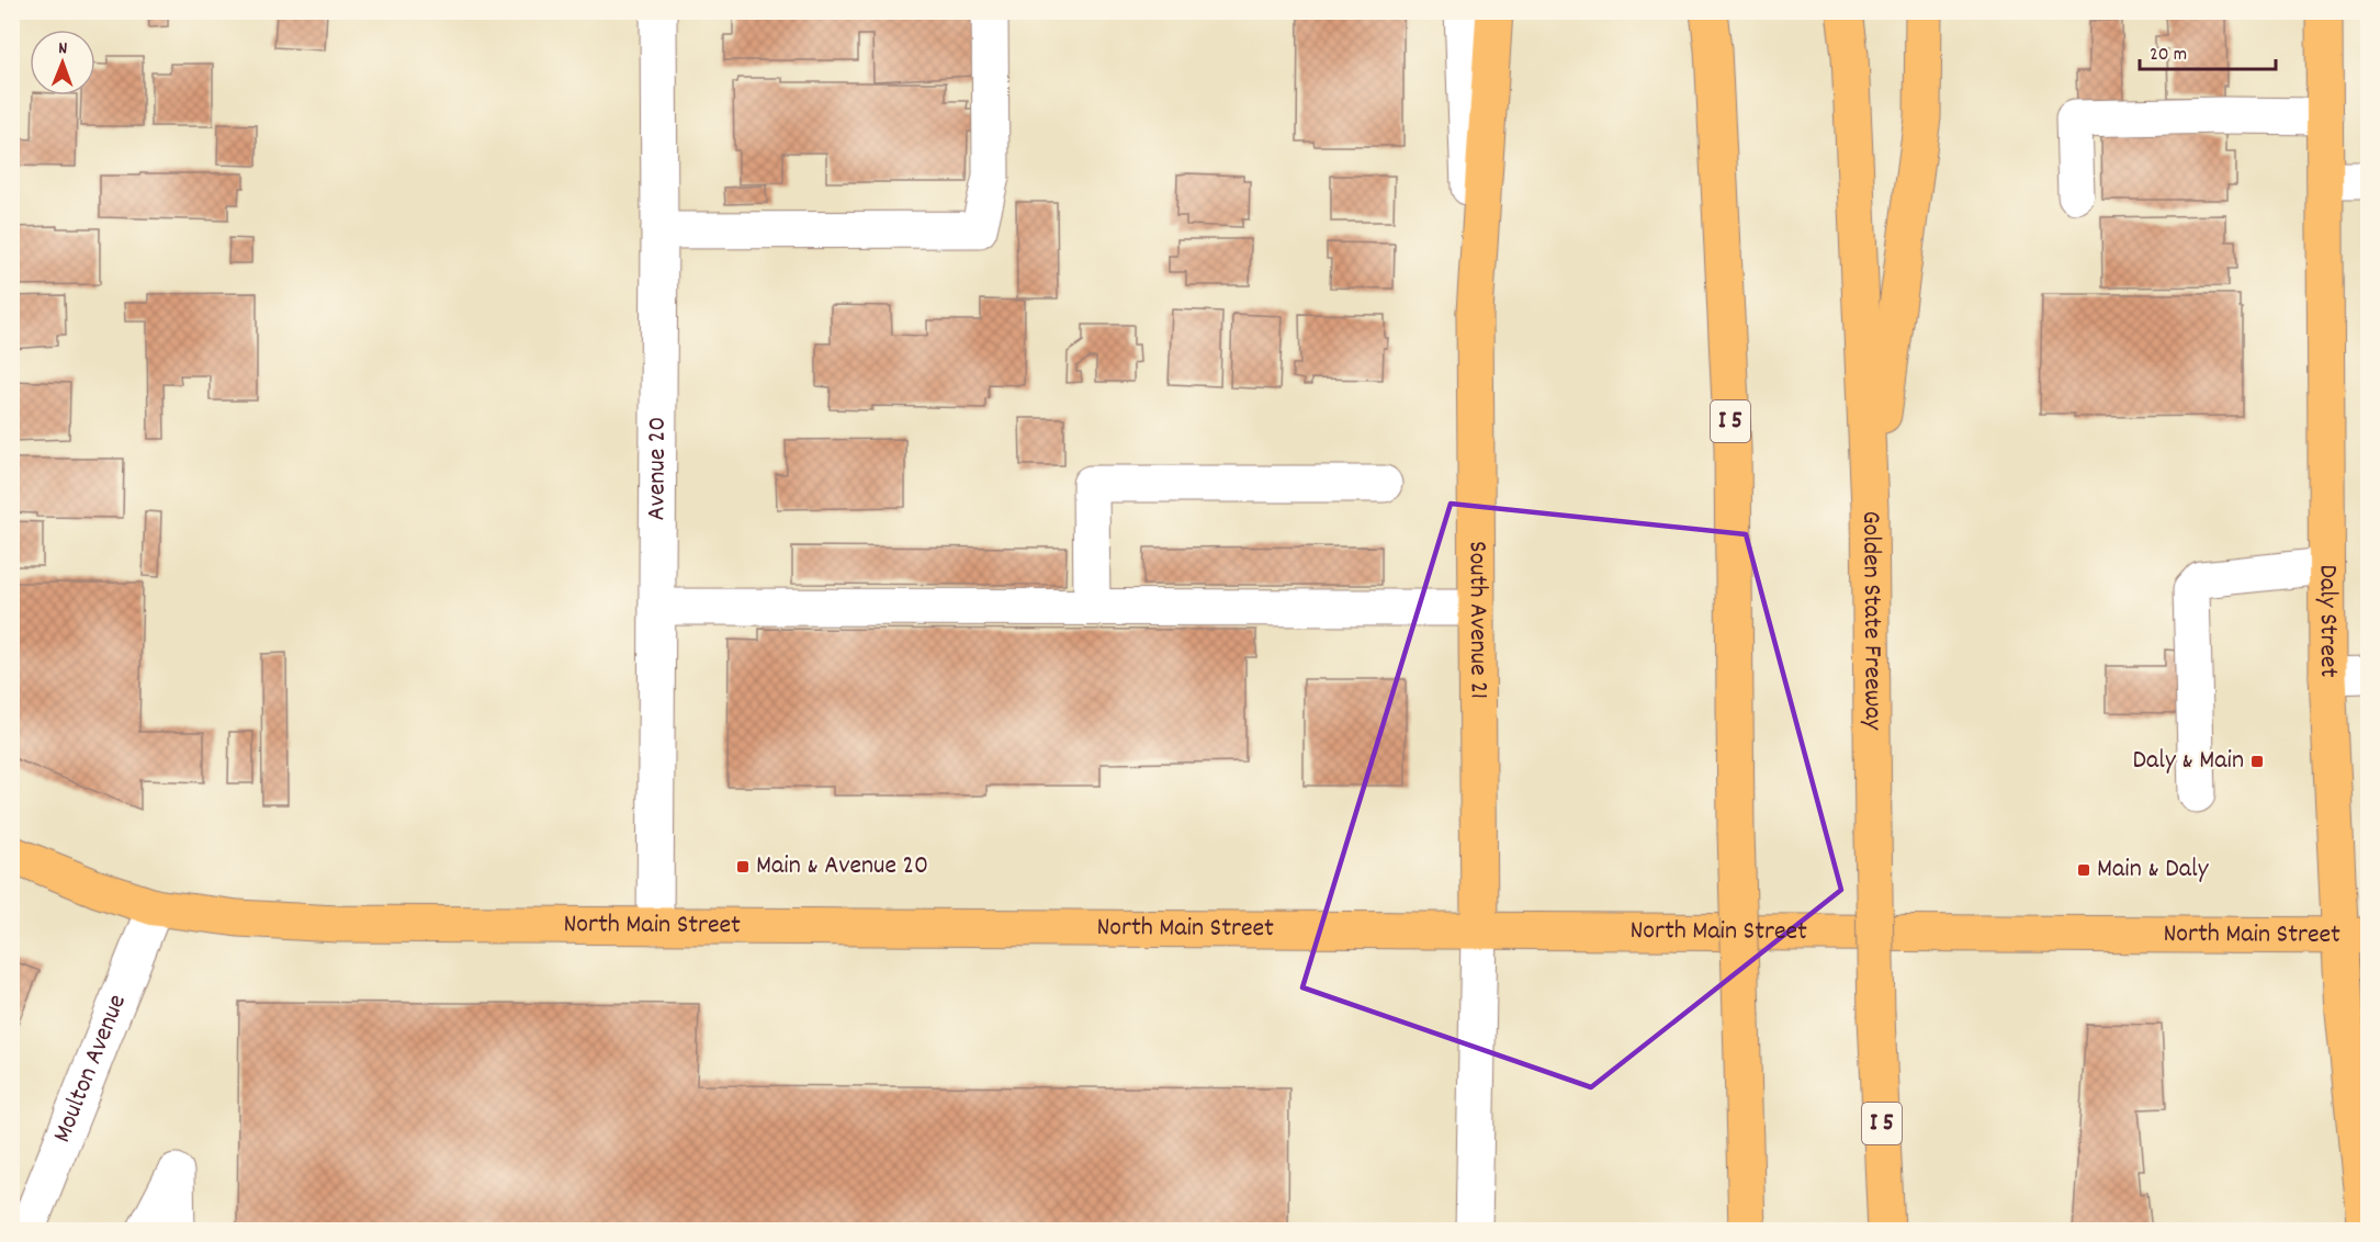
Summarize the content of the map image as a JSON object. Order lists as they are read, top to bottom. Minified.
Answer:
{"streets":{"main road":["I 5","South Avenue 21","Golden State Freeway","Daly Street","North Main Street"],"street":["Avenue 20","Moulton Avenue"]},"crossings":[["Avenue 20","North Main Street"],["South Avenue 21","North Main Street"],["Daly Street","North Main Street"],["North Main Street","Moulton Avenue"]],"places":{"transit":["Daly & Main","Main & Avenue 20","Main & Daly"]},"scale_bar":"20 m","north":"top"}
